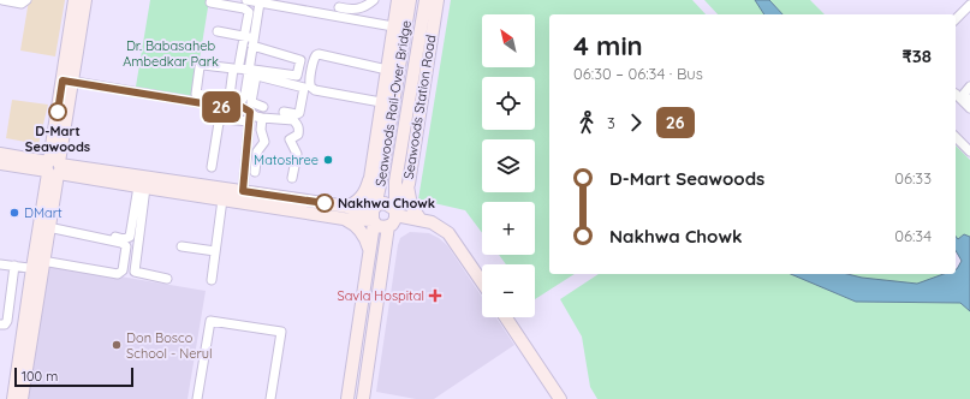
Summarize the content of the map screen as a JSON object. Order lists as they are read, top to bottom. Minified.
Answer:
{"streets":{"street":["Seawoods Rail-Over Bridge","Seawoods Station Road"]},"crossings":[["Seawoods Rail-Over Bridge","Seawoods Station Road"]],"parks":["Dr. Babasaheb Ambedkar Park"],"places":{"other":["D-Mart Seawoods","Matoshree","Nakhwa Chowk","DMart","Don Bosco School - Nerul"],"health":["Savla Hospital"]},"lines":["bus line 26"],"scale_bar":"100 m","north":"top left","page":{"on_map":"26","map_buttons":["+","−"],"heading":["4 min","06:30 – 06:34 · Bus","₹38"],"legs":["3","26"],"list":[{"name":"D-Mart Seawoods","value":"06:33"},{"name":"Nakhwa Chowk","value":"06:34"}],"scale":"100 m"}}
